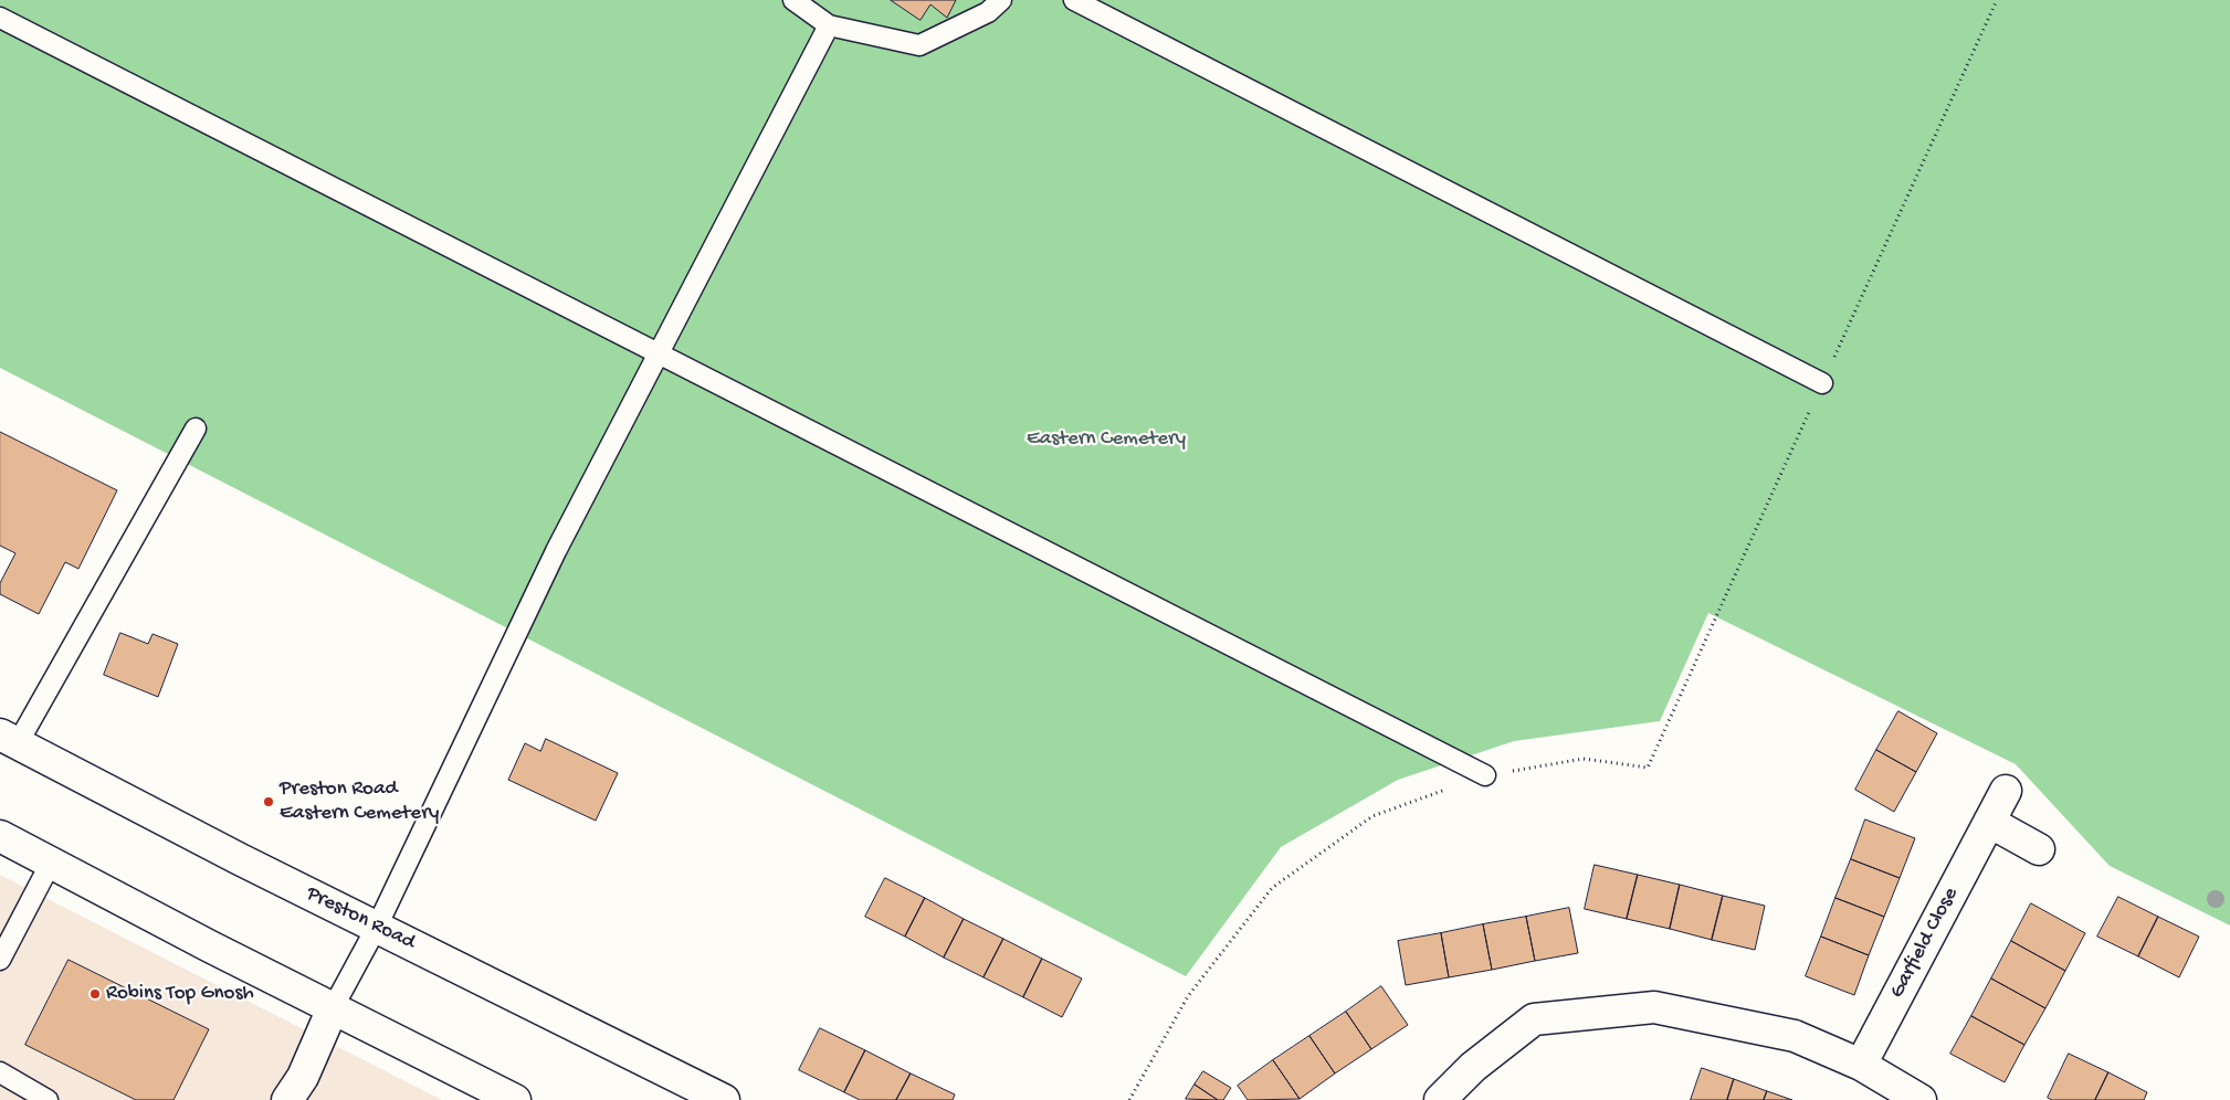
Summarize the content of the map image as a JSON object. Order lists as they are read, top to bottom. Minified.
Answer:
{"streets":{"street":["Preston Road","Garfield Close"]},"parks":["Eastern Cemetery"],"places":["Preston Road Eastern Cemetery","Robins Top Gnosh"]}
